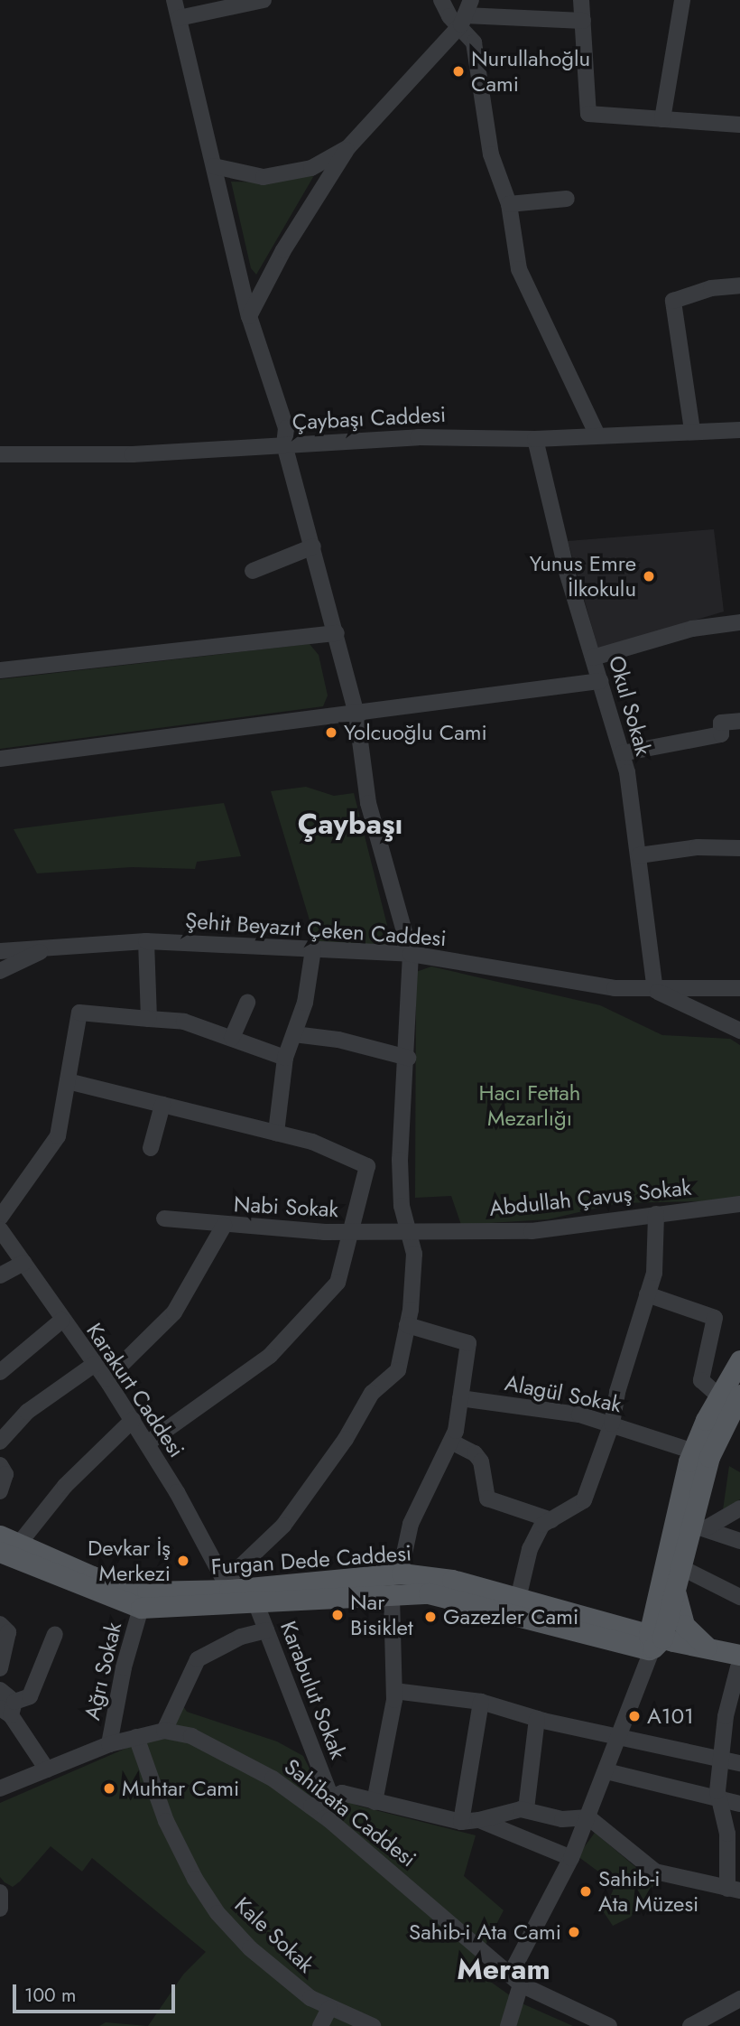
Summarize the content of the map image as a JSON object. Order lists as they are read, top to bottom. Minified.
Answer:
{"streets":{"main road":["Furgan Dede Caddesi"],"street":["Çaybaşı Caddesi","Okul Sokak","Şehit Beyazıt Çeken Caddesi","Abdullah Çavuş Sokak","Nabi Sokak","Karakurt Caddesi","Alagül Sokak","Ağrı Sokak","Karabulut Sokak","Sahibata Caddesi","Kale Sokak"]},"crossings":[["Çaybaşı Caddesi","Okul Sokak"],["Okul Sokak","Şehit Beyazıt Çeken Caddesi"],["Abdullah Çavuş Sokak","Nabi Sokak"],["Karakurt Caddesi","Furgan Dede Caddesi"],["Furgan Dede Caddesi","Ağrı Sokak"],["Furgan Dede Caddesi","Karabulut Sokak"],["Ağrı Sokak","Sahibata Caddesi"],["Sahibata Caddesi","Kale Sokak"]],"districts":["Çaybaşı","Meram"],"parks":["Hacı Fettah Mezarlığı"],"places":["Nurullahoğlu Cami","Yunus Emre İlkokulu","Yolcuoğlu Cami","Devkar İş Merkezi","Nar Bisiklet","Gazezler Cami","A101","Muhtar Cami","Sahib-i Ata Müzesi","Sahib-i Ata Cami"],"scale_bar":"100 m"}
